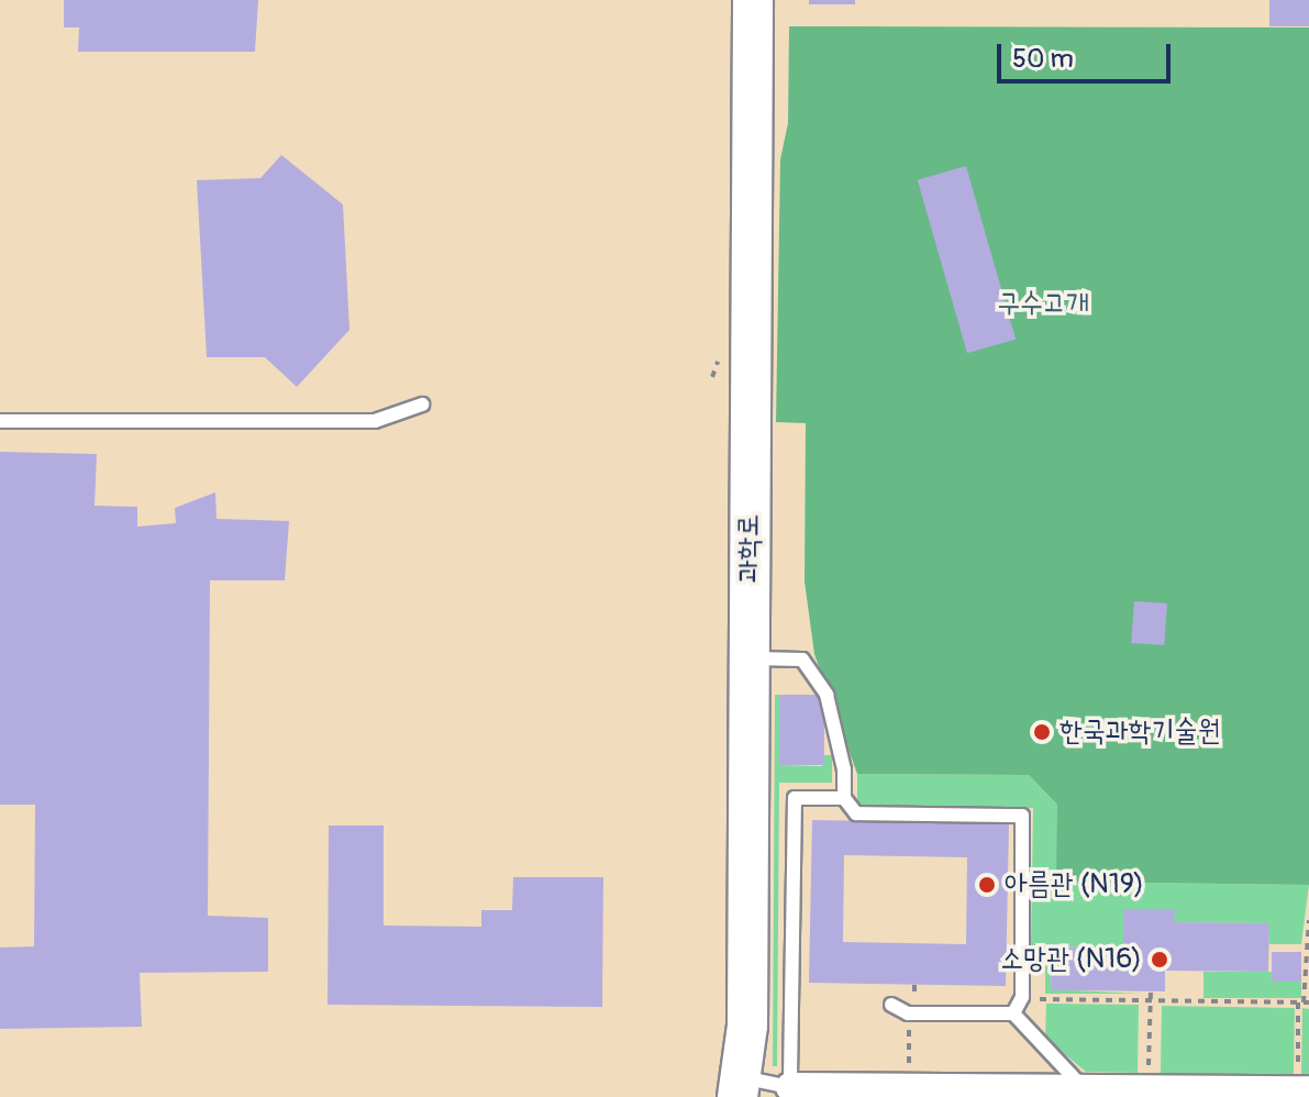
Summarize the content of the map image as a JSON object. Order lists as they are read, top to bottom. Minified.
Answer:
{"streets":{"street":["과학로"]},"parks":["구수고개"],"places":["한국과학기술원","아름관 (N19)","소망관 (N16)"],"scale_bar":"50 m"}
